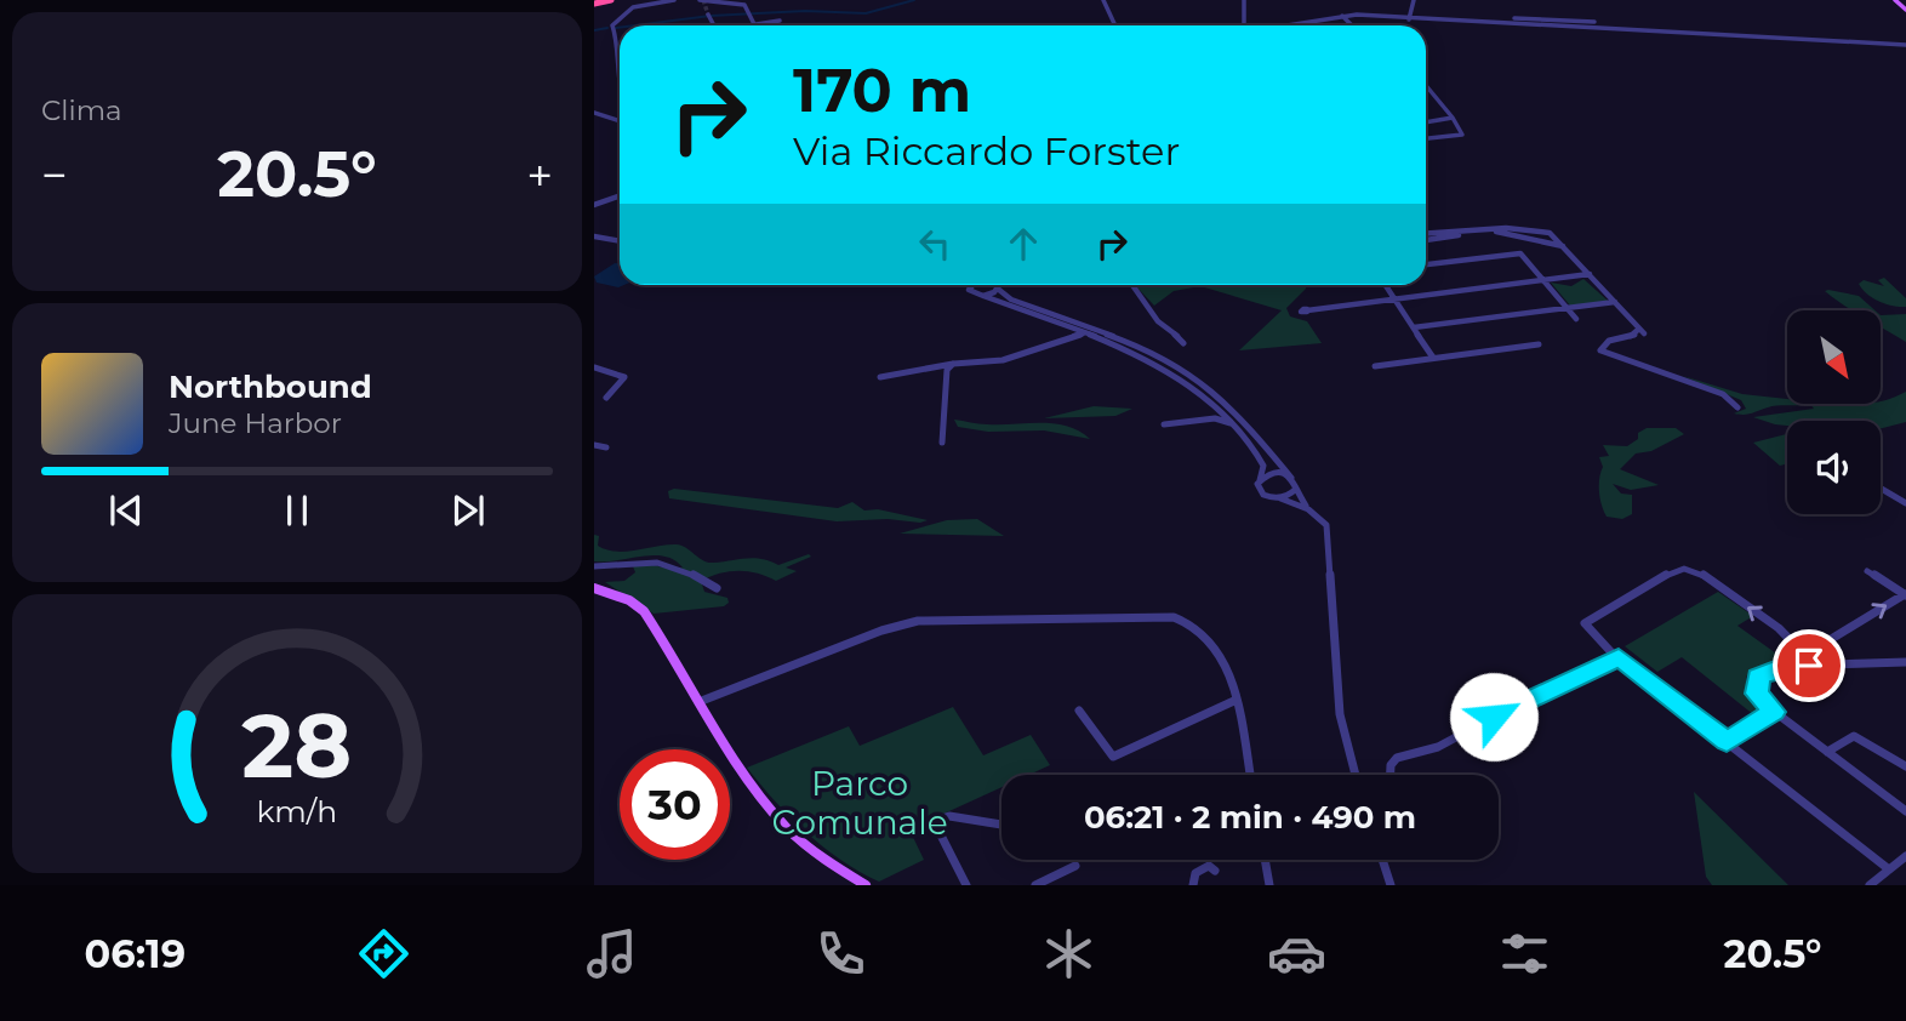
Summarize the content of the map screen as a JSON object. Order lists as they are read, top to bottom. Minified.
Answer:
{"parks":["Parco Comunale"],"north":"bottom right","page":{"tile":"Clima","turn":["170 m","Via Riccardo Forster"],"heat":["−","20.5°","+"],"song":["Northbound","June Harbor"],"limit":"30","trip":"06:21 · 2 min · 490 m","tabs":["06:19","20.5°"],"gauge":["28","km/h"]}}
